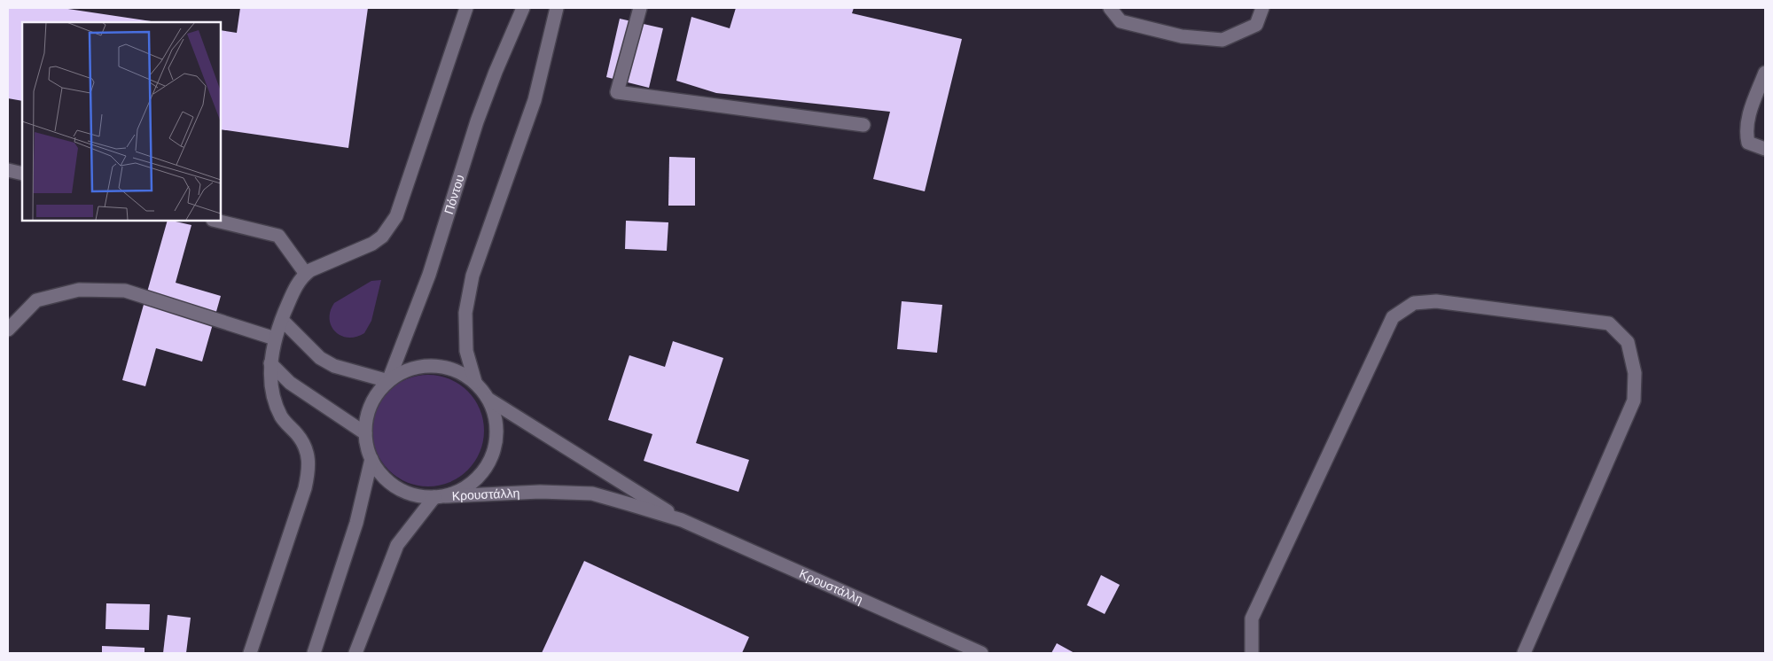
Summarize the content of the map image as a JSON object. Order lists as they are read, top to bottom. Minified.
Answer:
{"streets":{"street":["Πόντου","Κρουστάλλη"]},"crossings":[["Πόντου","Κρουστάλλη"]]}
